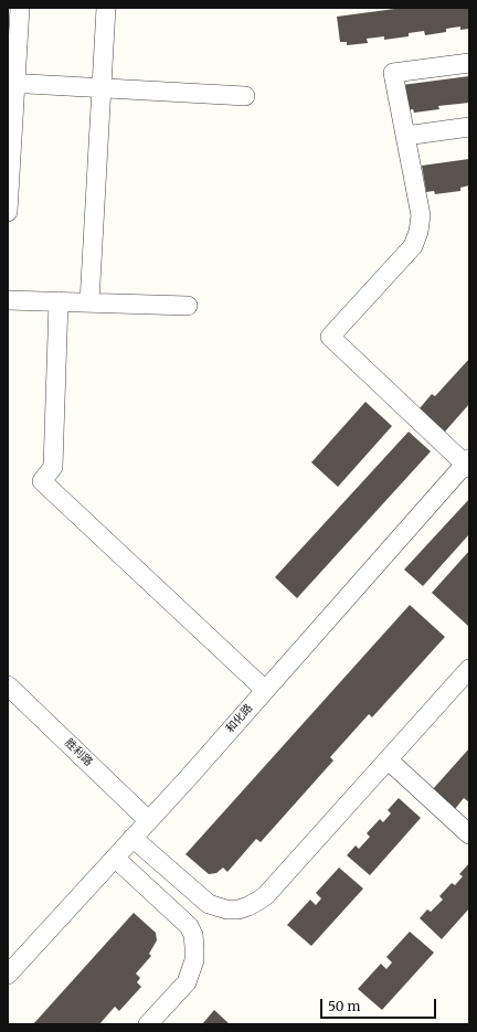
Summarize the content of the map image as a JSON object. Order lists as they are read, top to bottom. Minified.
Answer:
{"streets":{"street":["和化路","胜利路"]},"crossings":[["和化路","胜利路"]],"scale_bar":"50 m"}
